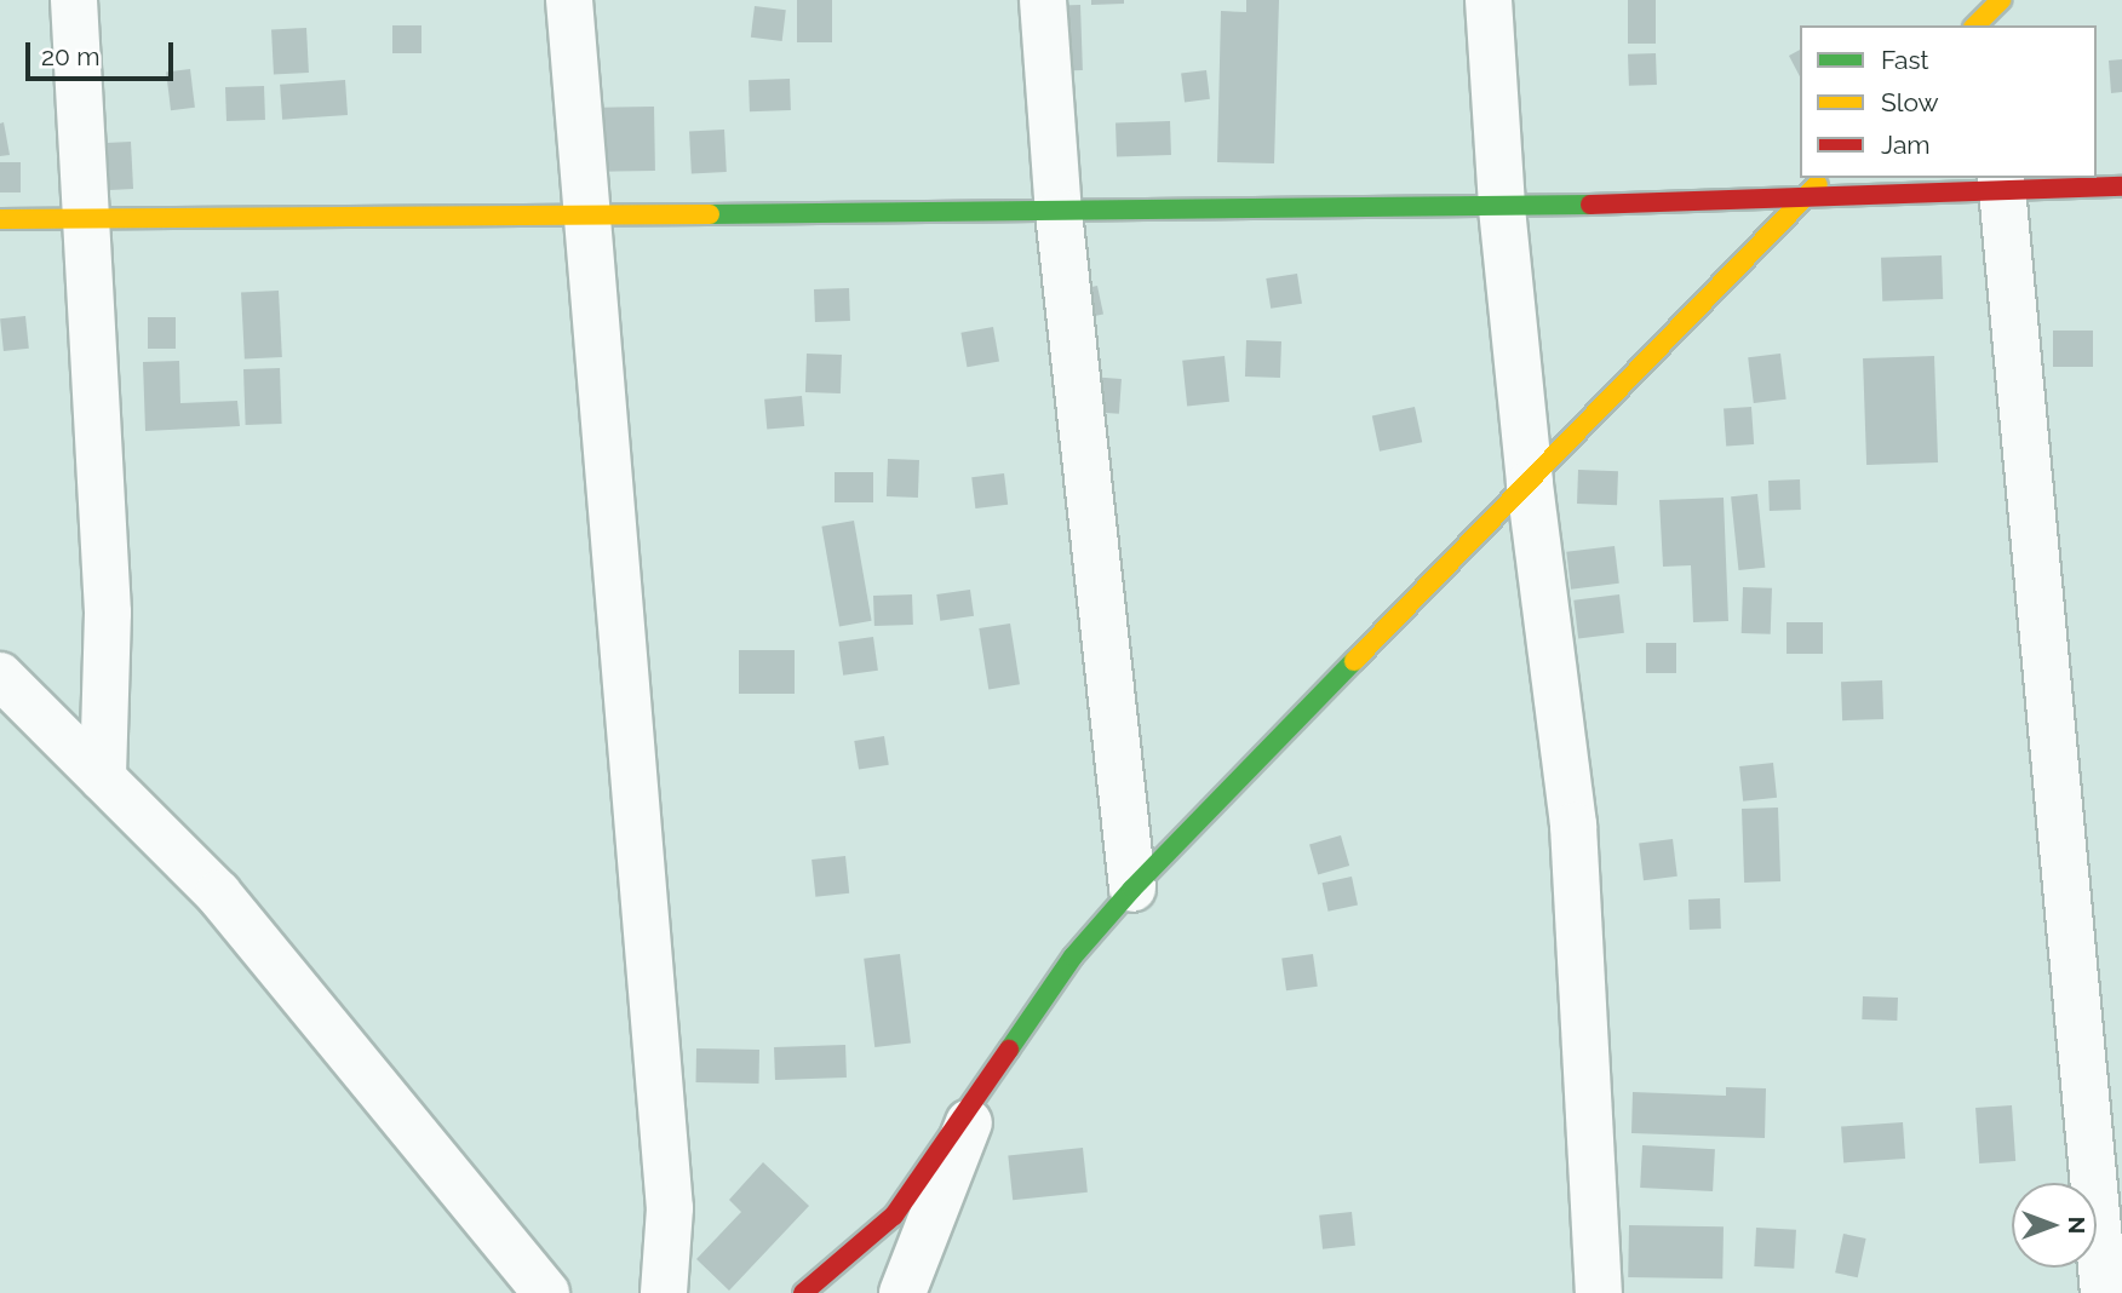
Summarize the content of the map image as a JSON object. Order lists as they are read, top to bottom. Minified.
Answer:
{"legend":["Fast","Slow","Jam"],"scale_bar":"20 m","north":"right"}
